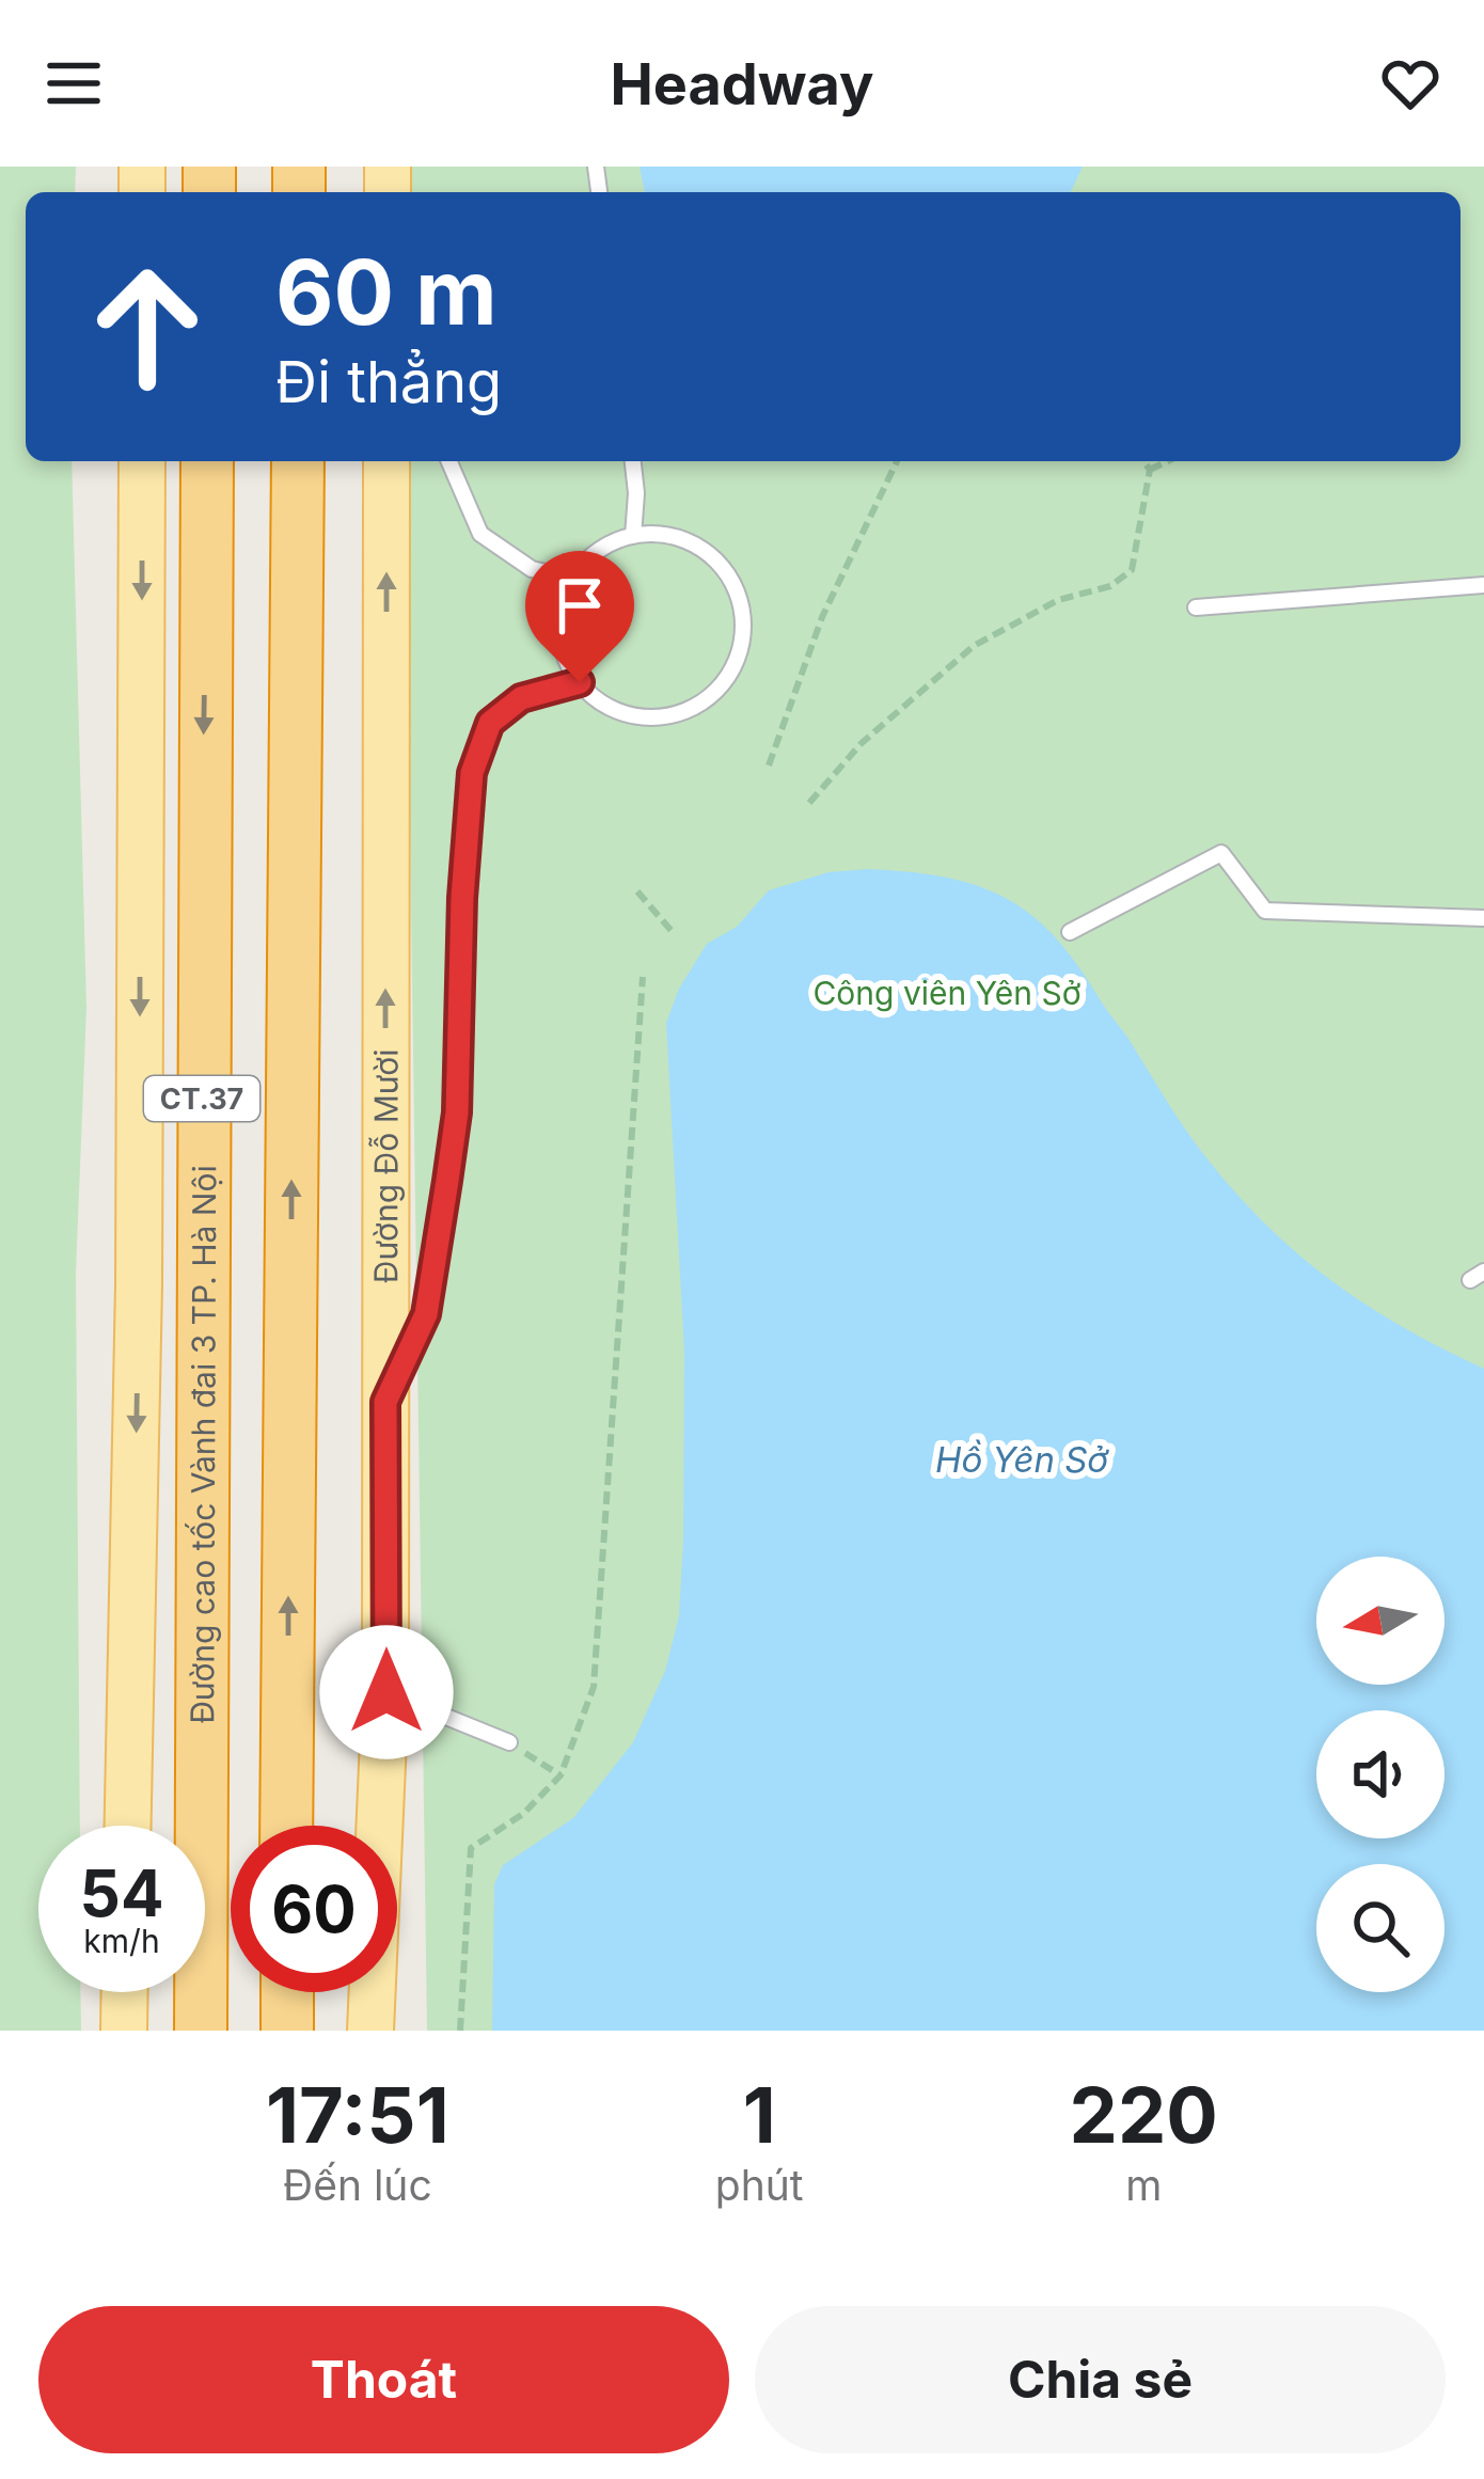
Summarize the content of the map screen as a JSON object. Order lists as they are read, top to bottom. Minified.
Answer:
{"streets":{"highway":["CT.37","Đường cao tốc Vành đai 3 TP. Hà Nội"],"main road":["Đường Đỗ Mười"]},"water":["Hồ Yên Sở"],"parks":["Công viên Yên Sở"],"north":"left","page":{"header":"Headway","turn":["60 m","Đi thẳng"],"speed":"54 km/h","limit":"60","eta":["17:51","Đến lúc","1","phút","220","m"],"buttons":["Thoát","Chia sẻ"]}}
